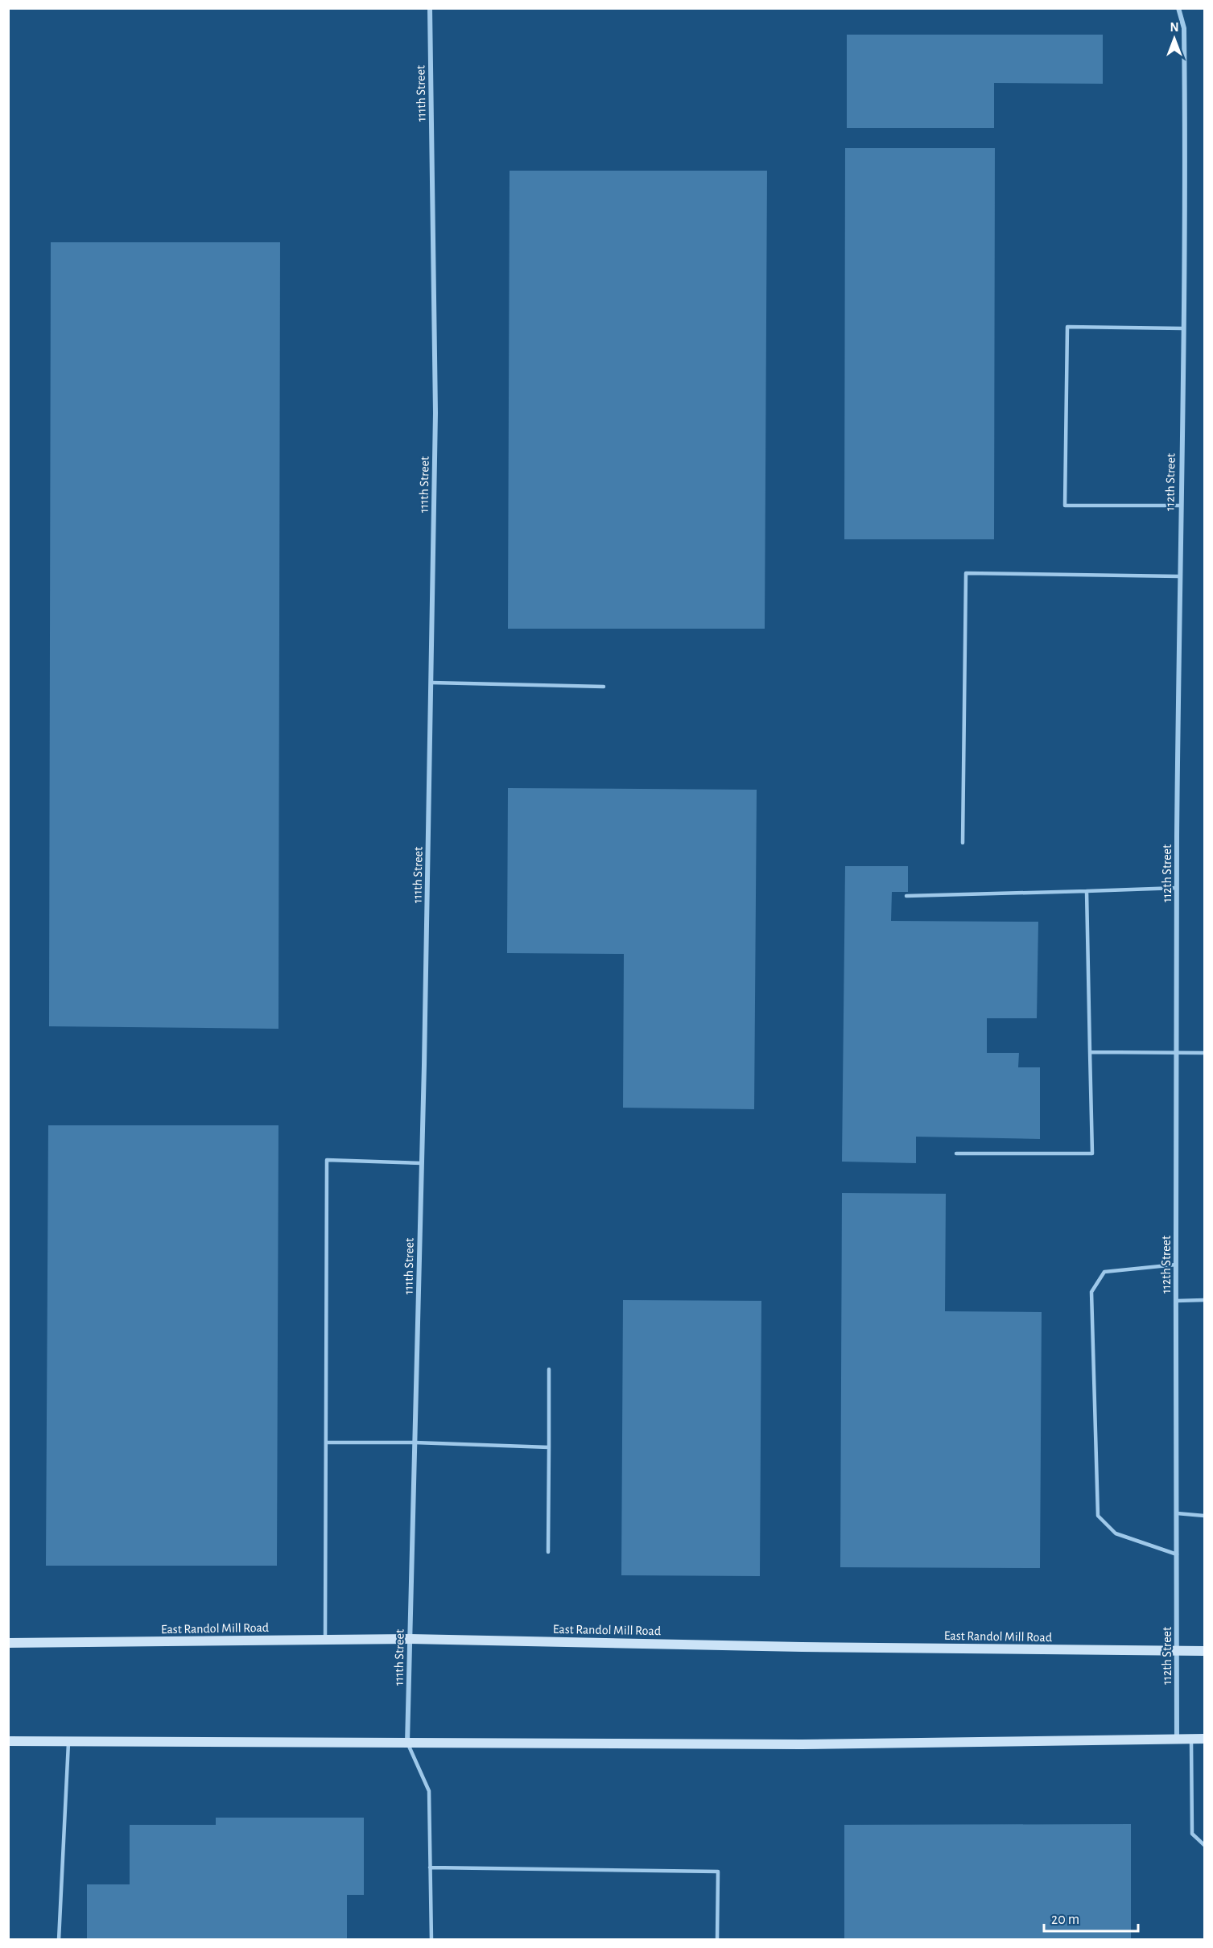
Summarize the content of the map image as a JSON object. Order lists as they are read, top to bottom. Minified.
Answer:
{"streets":{"main road":["East Randol Mill Road"],"street":["111th Street","112th Street"]},"crossings":[["111th Street","East Randol Mill Road"],["112th Street","East Randol Mill Road"]],"scale_bar":"20 m","north":"top"}
